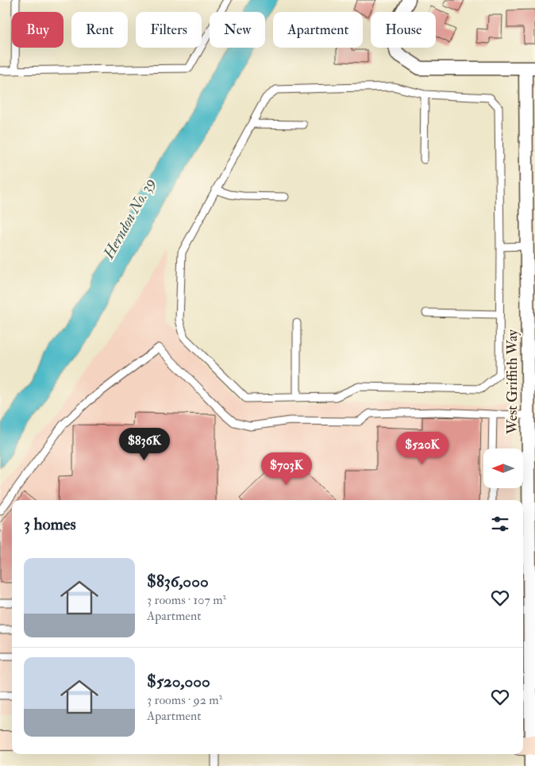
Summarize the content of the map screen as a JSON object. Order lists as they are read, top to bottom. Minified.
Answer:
{"streets":{"street":["West Griffith Way"]},"water":["Herndon No. 39"],"north":"left","page":{"chip":["Buy","Rent","Filters","New","Apartment","House"],"price":["$836K","$520K","$703K"],"heading":"3 homes","list":[{"name":"$836,000","note":"3 rooms · 107 m² · Apartment"},{"name":"$520,000","note":"3 rooms · 92 m² · Apartment"}]}}
